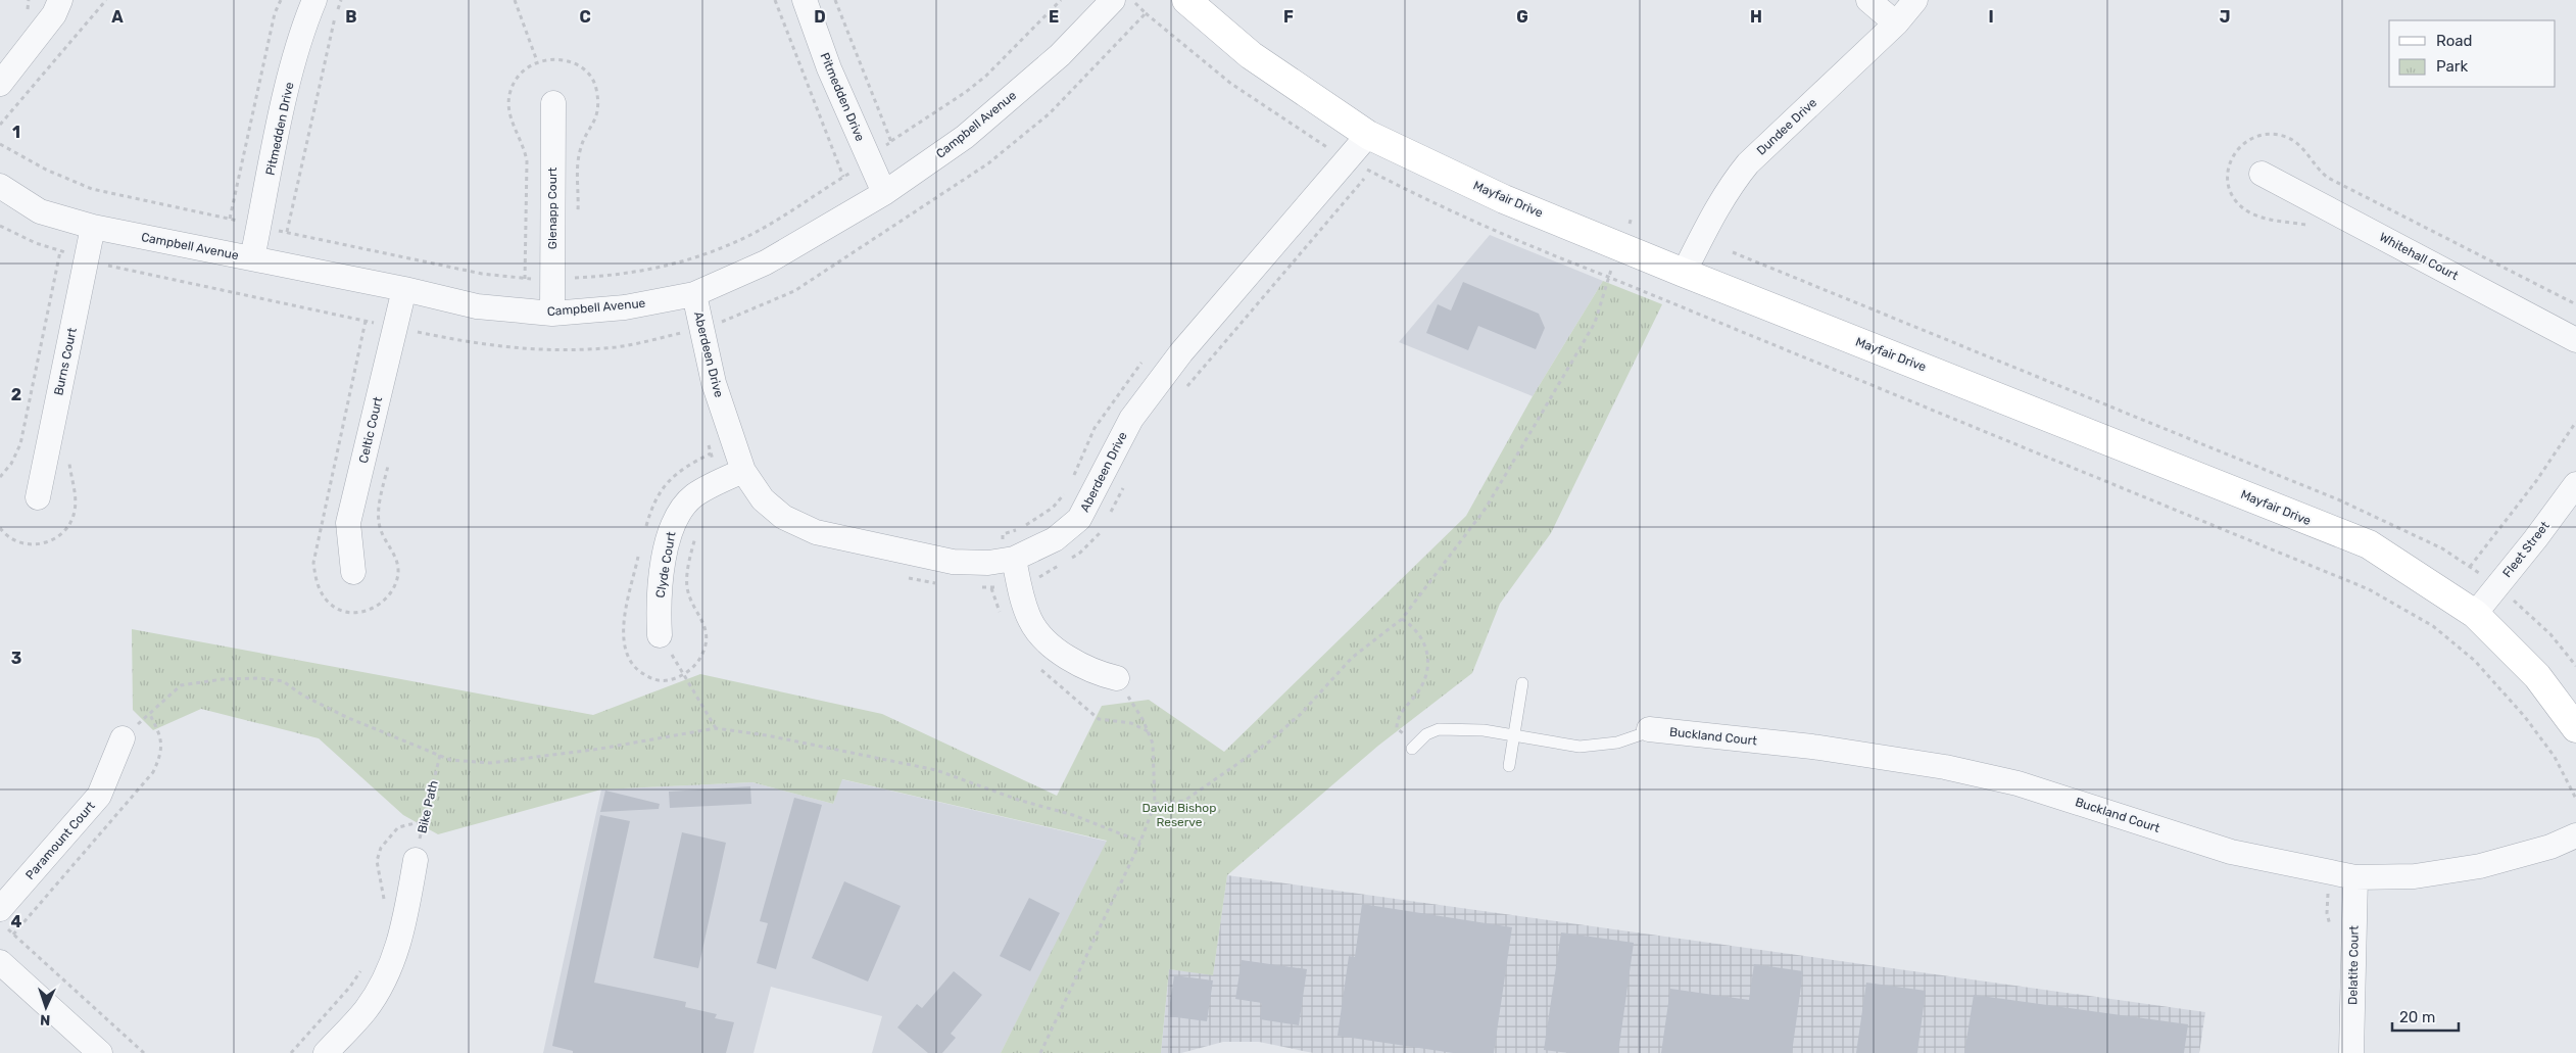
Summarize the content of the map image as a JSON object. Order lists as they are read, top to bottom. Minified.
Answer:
{"streets":{"street":["Pitmedden Drive","Campbell Avenue","Dundee Drive","Mayfair Drive","Glenapp Court","Whitehall Court","Aberdeen Drive","Burns Court","Celtic Court","Fleet Street","Clyde Court","Buckland Court","Paramount Court","Delatite Court"],"path":["Bike Path"]},"crossings":[["Pitmedden Drive","Campbell Avenue"],["Campbell Avenue","Glenapp Court"],["Campbell Avenue","Aberdeen Drive"],["Campbell Avenue","Burns Court"],["Campbell Avenue","Celtic Court"],["Dundee Drive","Mayfair Drive"],["Mayfair Drive","Aberdeen Drive"],["Mayfair Drive","Fleet Street"],["Aberdeen Drive","Clyde Court"],["Buckland Court","Delatite Court"]],"parks":["David Bishop Reserve"],"legend":["Road","Park"],"scale_bar":"20 m","north":"bottom","grid":{"columns":["A","B","C","D","E","F","G","H","I","J"],"rows":["1","2","3","4"]}}
